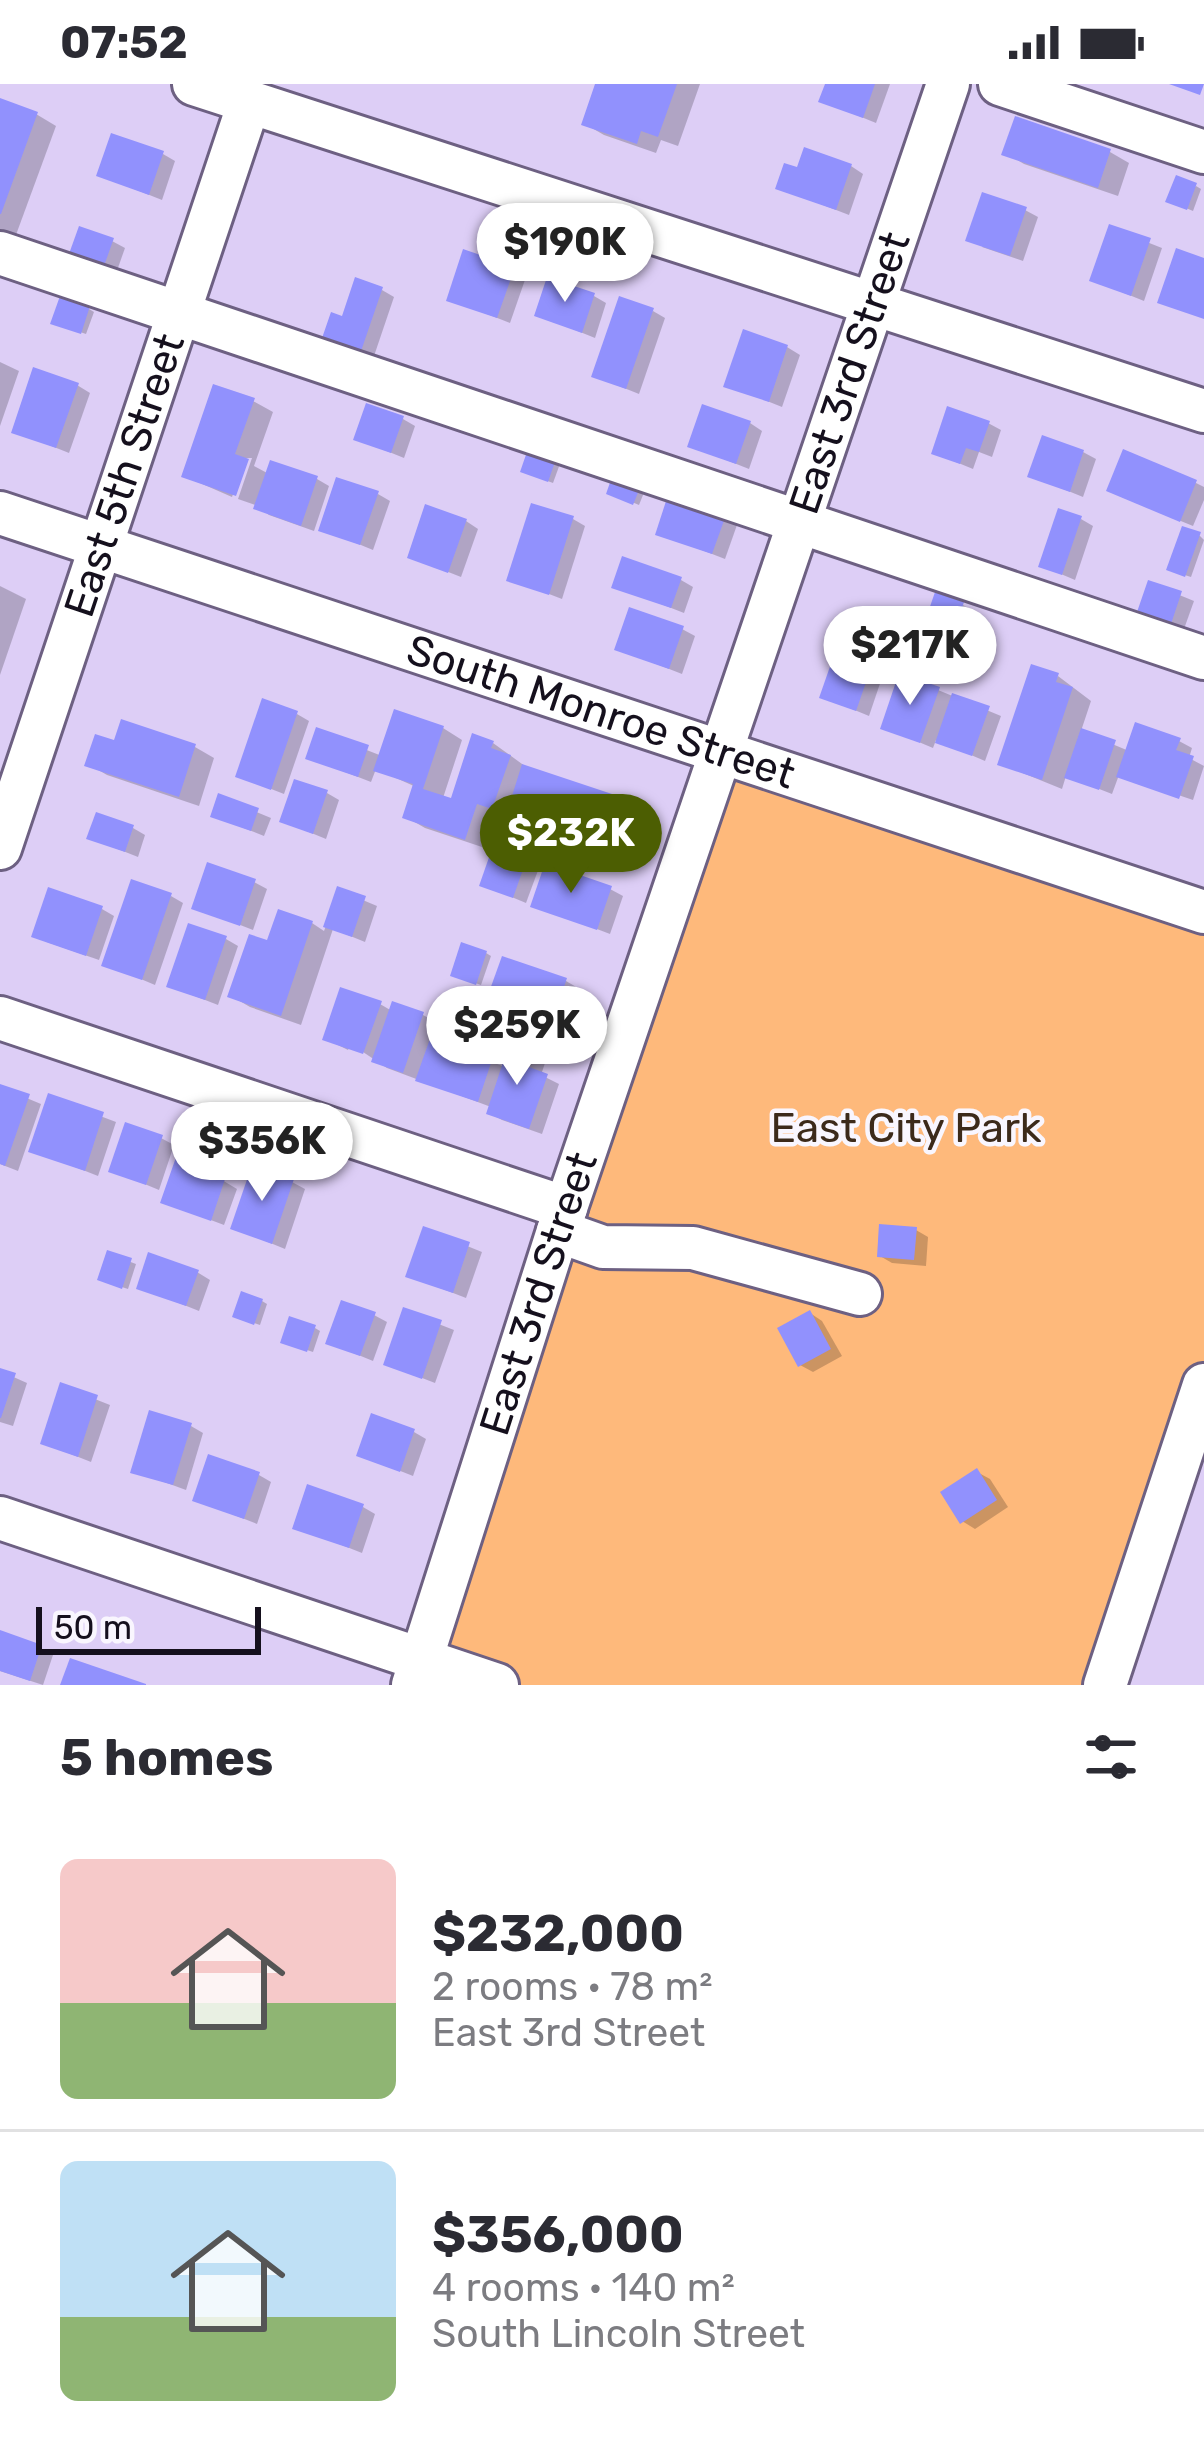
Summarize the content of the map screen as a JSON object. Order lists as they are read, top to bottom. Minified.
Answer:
{"streets":{"street":["East 3rd Street","East 5th Street","South Monroe Street"]},"crossings":[["East 3rd Street","South Monroe Street"],["East 5th Street","South Monroe Street"]],"parks":["East City Park"],"scale_bar":"50 m","page":{"status":"07:52","price":["$190K","$217K","$232K","$259K","$356K"],"scale":"50 m","heading":"5 homes","list":[{"name":"$232,000","note":"2 rooms · 78 m² · East 3rd Street"},{"name":"$356,000","note":"4 rooms · 140 m² · South Lincoln Street"}]}}
